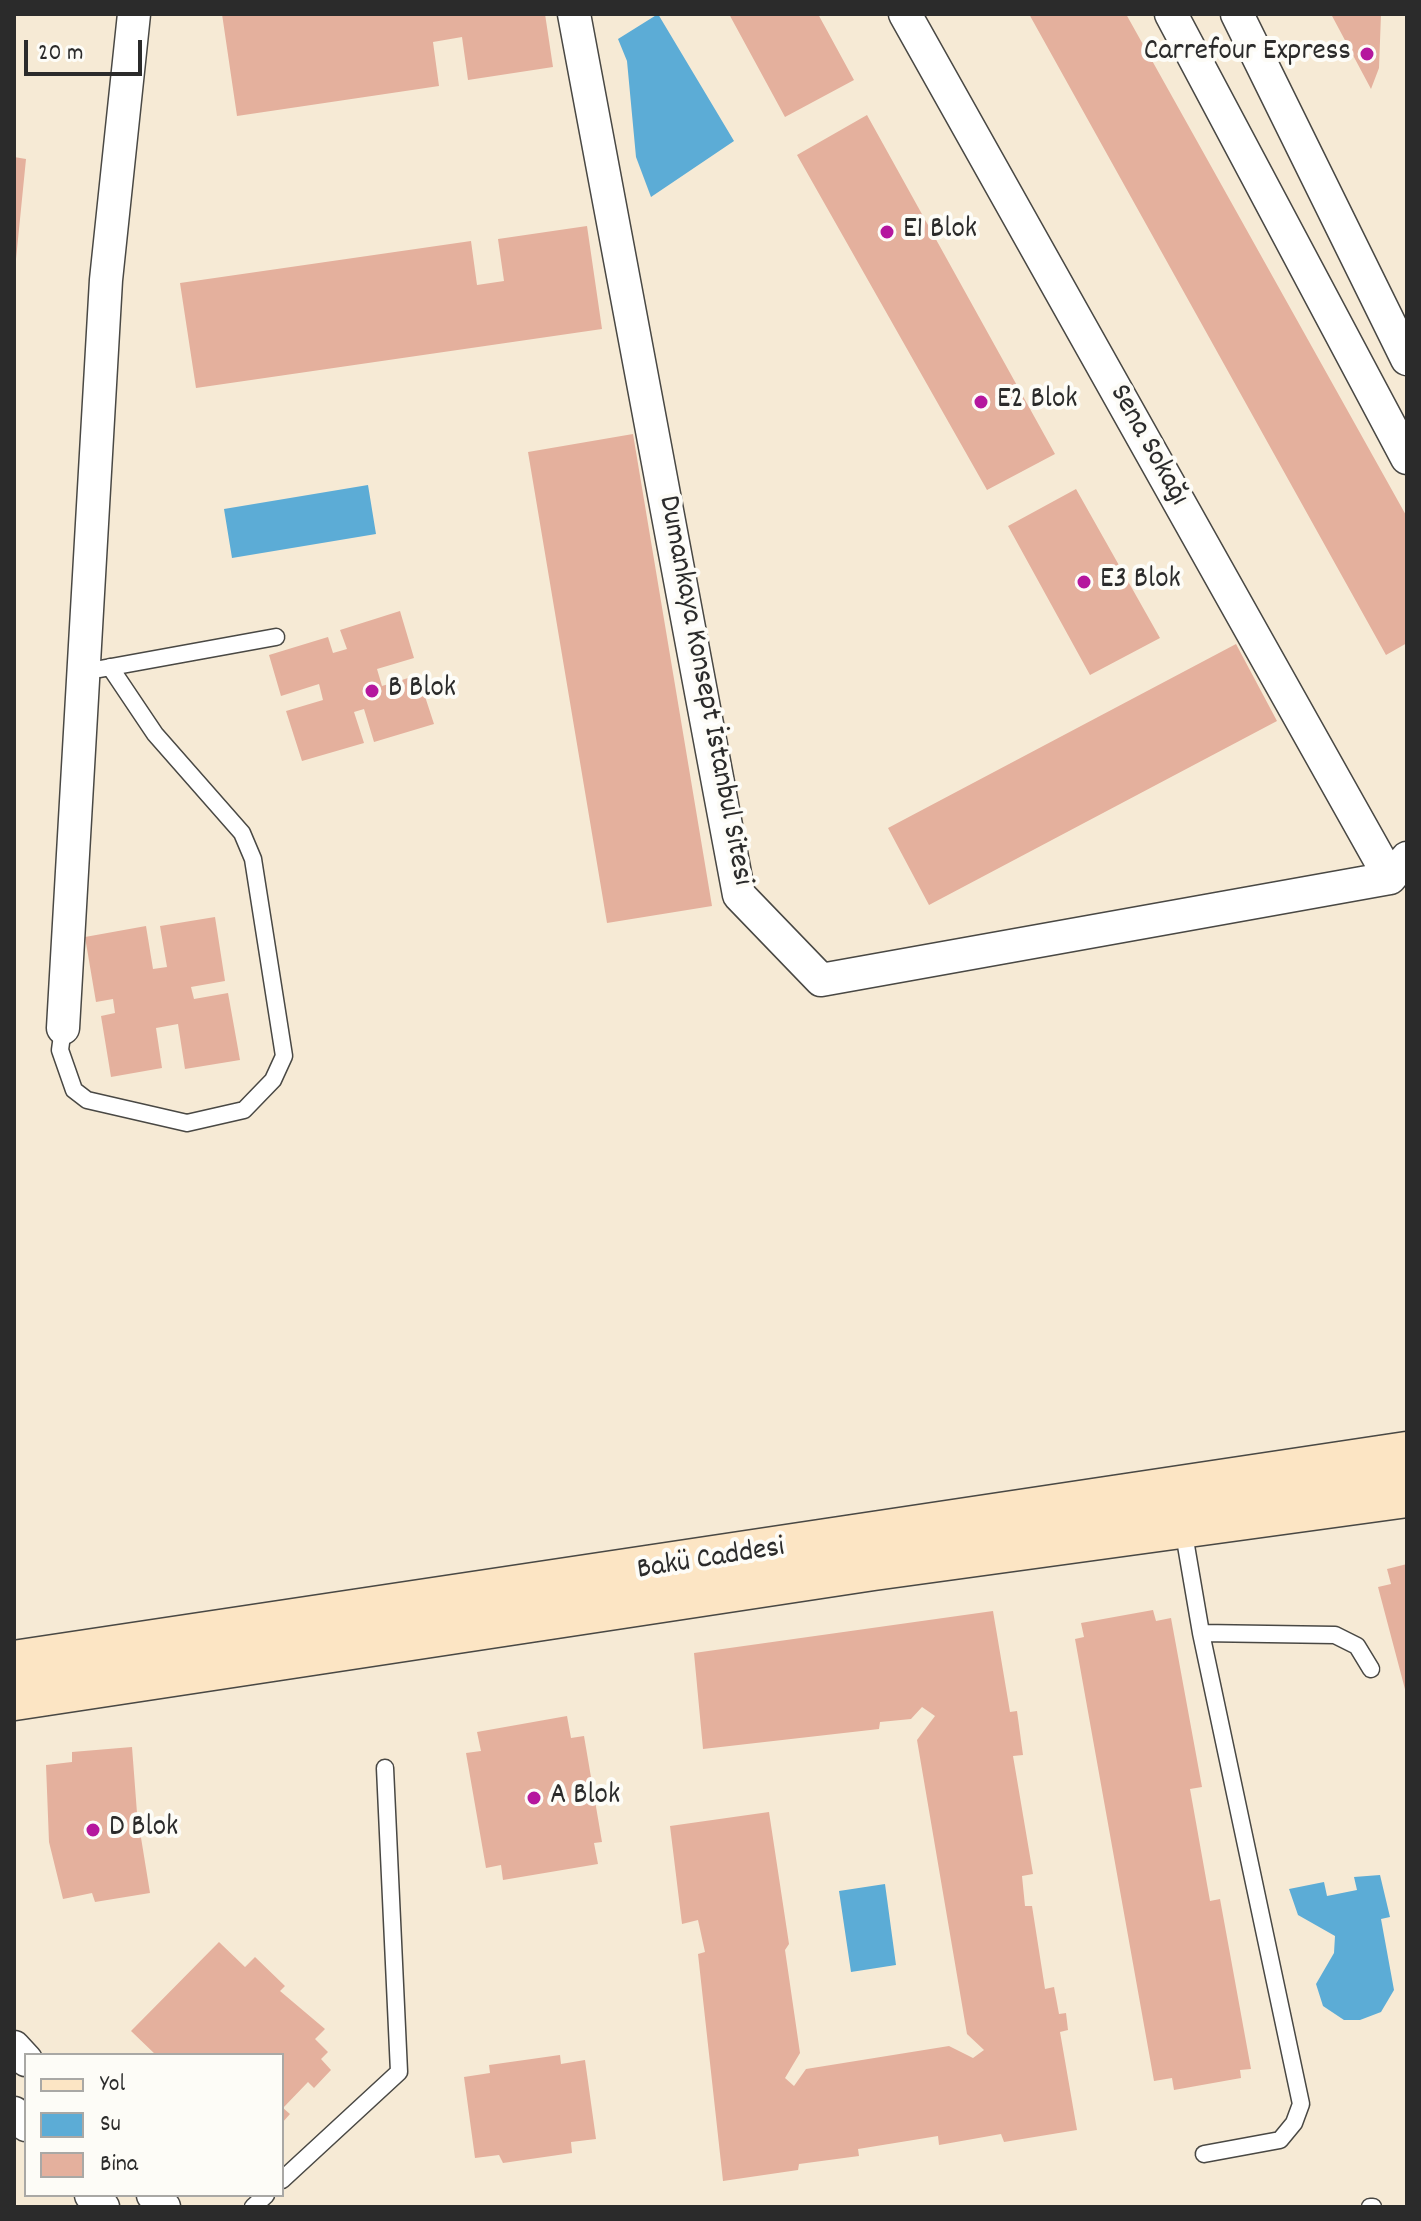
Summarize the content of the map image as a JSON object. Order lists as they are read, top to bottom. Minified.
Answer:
{"streets":{"main road":["Bakü Caddesi"],"street":["Sena Sokağı","Dumankaya Konsept İstanbul Sitesi"]},"crossings":[["Sena Sokağı","Dumankaya Konsept İstanbul Sitesi"]],"places":["Carrefour Express","E1 Blok","E2 Blok","E3 Blok","B Blok","A Blok","D Blok"],"legend":["Yol","Su","Bina"],"scale_bar":"20 m"}
